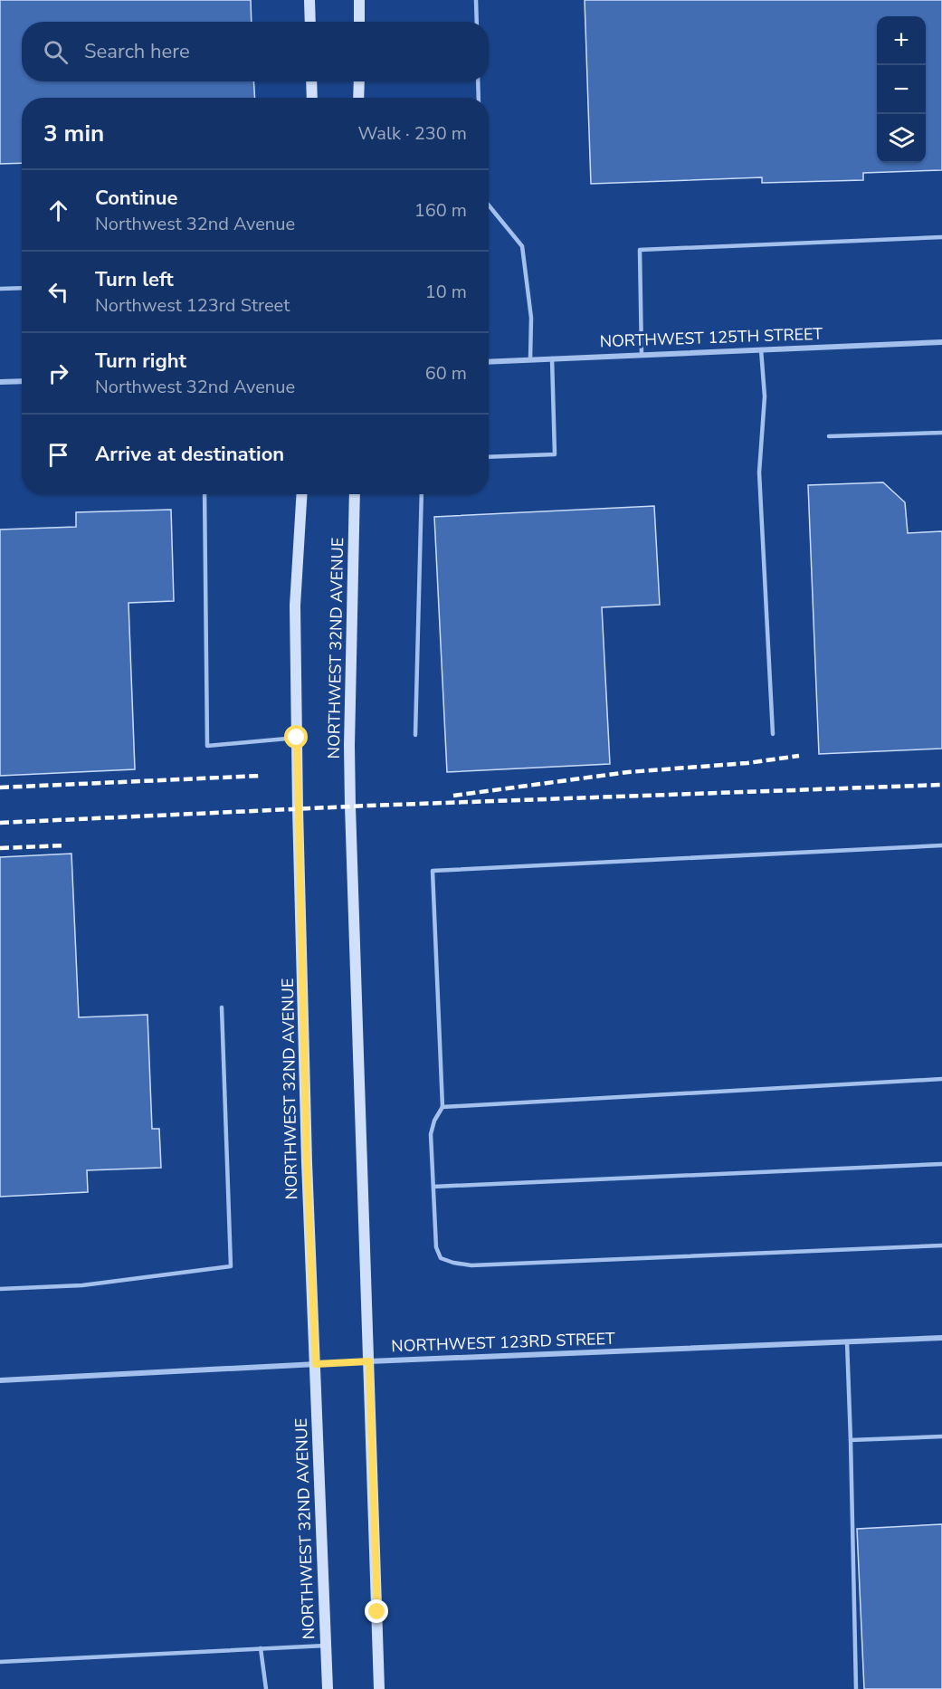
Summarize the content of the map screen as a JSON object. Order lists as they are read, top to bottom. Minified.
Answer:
{"streets":{"main road":["NORTHWEST 32ND AVENUE"],"street":["NORTHWEST 125TH STREET","NORTHWEST 123RD STREET"]},"crossings":[["NORTHWEST 32ND AVENUE","NORTHWEST 123RD STREET"]],"page":{"map_buttons":["+","−"],"search":"Search here","heading":["3 min","Walk · 230 m"],"list":[["Continue","Northwest 32nd Avenue","160 m"],["Turn left","Northwest 123rd Street","10 m"],["Turn right","Northwest 32nd Avenue","60 m"],"Arrive at destination"]}}
